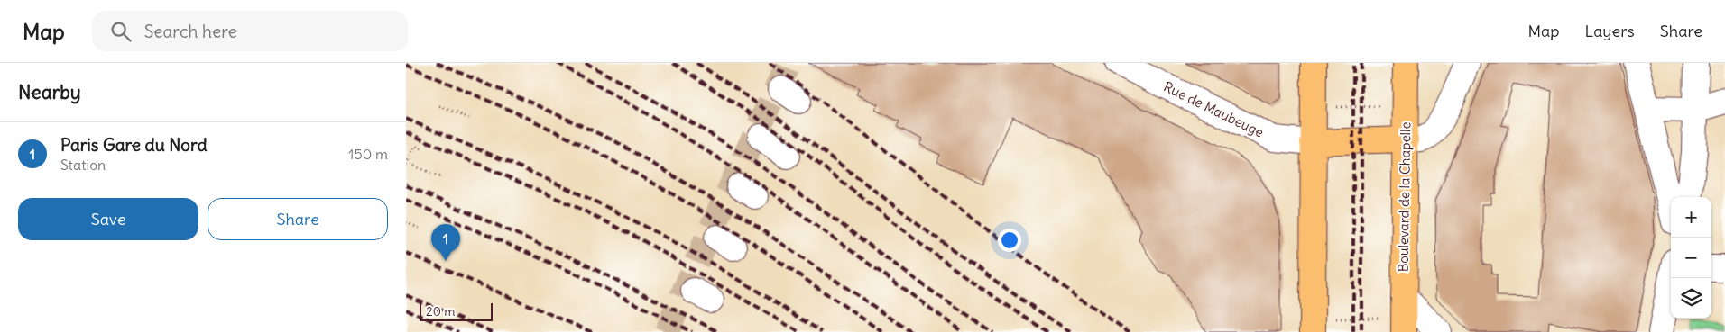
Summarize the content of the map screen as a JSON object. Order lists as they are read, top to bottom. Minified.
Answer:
{"streets":{"main road":["Boulevard de la Chapelle"],"street":["Rue de Maubeuge"]},"scale_bar":"20 m","page":{"header":"Map","search":"Search here","nav":["Map","Layers","Share"],"heading":"Nearby","list":[{"mark":"1","name":"Paris Gare du Nord","note":"Station","value":"150 m"}],"buttons":["Save","Share"],"map_buttons":["+","−"],"pins":"1","scale":"20 m"}}
